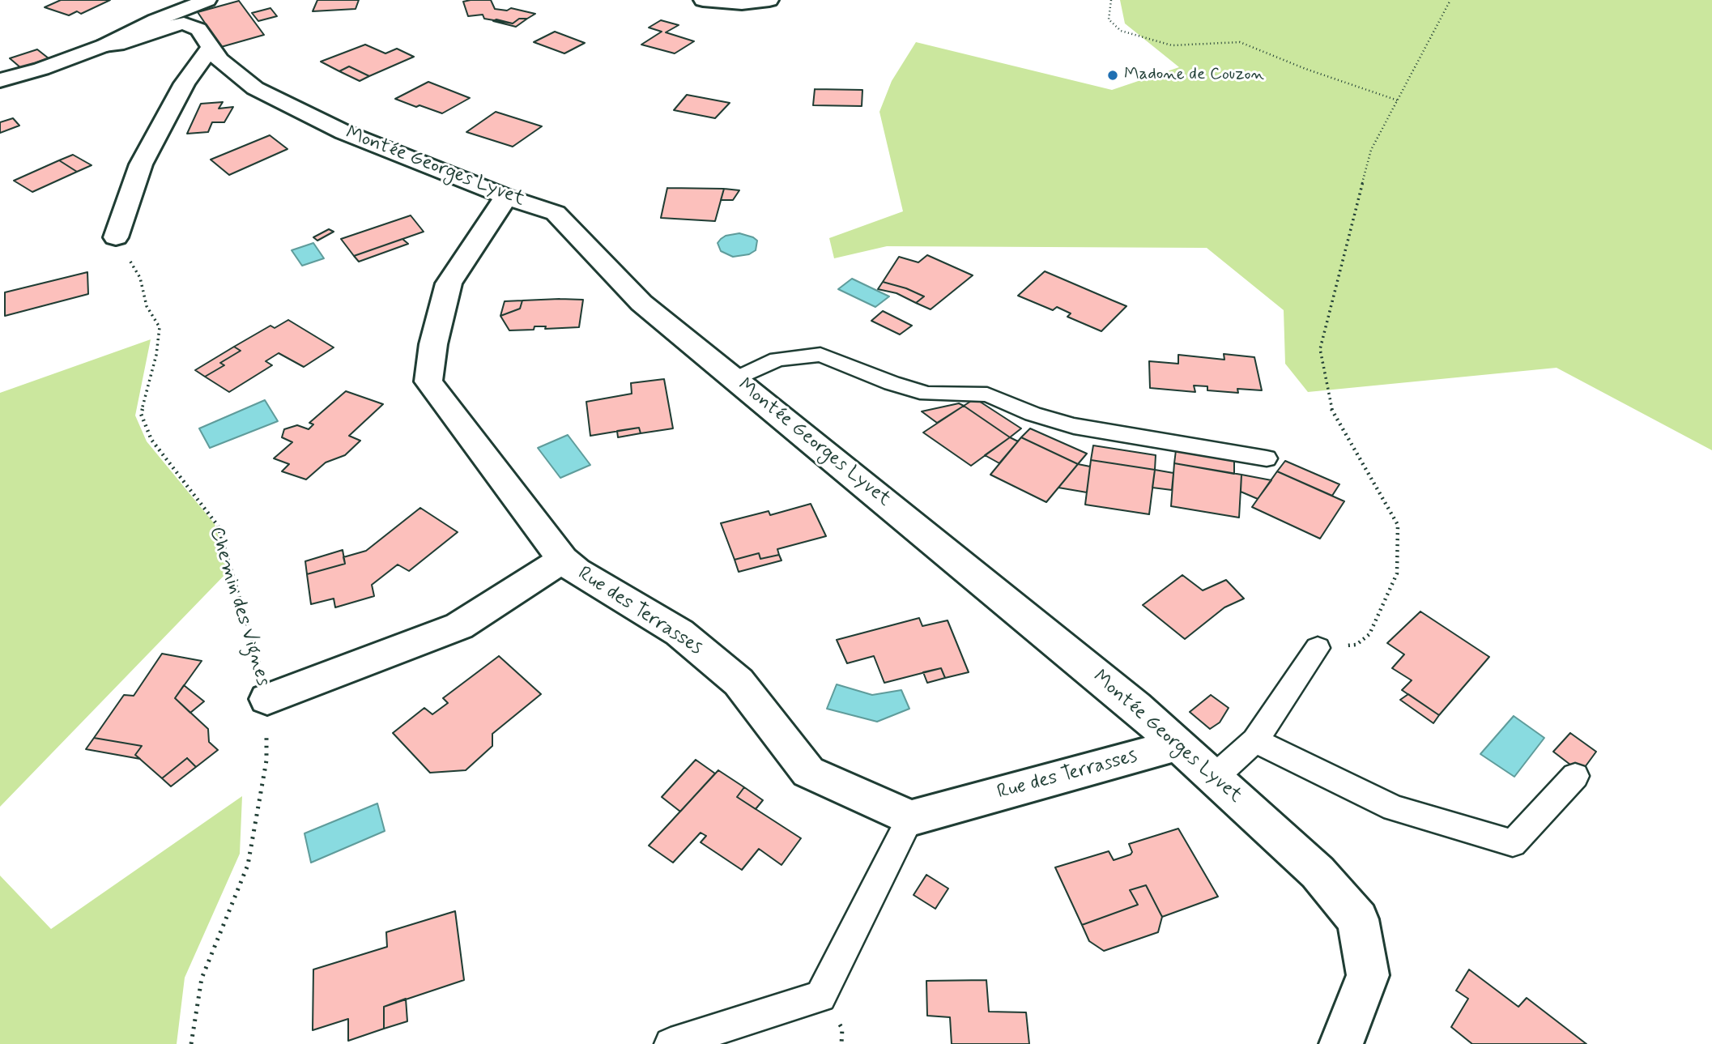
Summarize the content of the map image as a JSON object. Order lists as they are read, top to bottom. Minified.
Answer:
{"streets":{"street":["Montée Georges Lyvet","Rue des Terrasses"],"path":["Chemin des Vignes"]},"crossings":[["Montée Georges Lyvet","Rue des Terrasses"]],"places":["Madone de Couzon"]}
